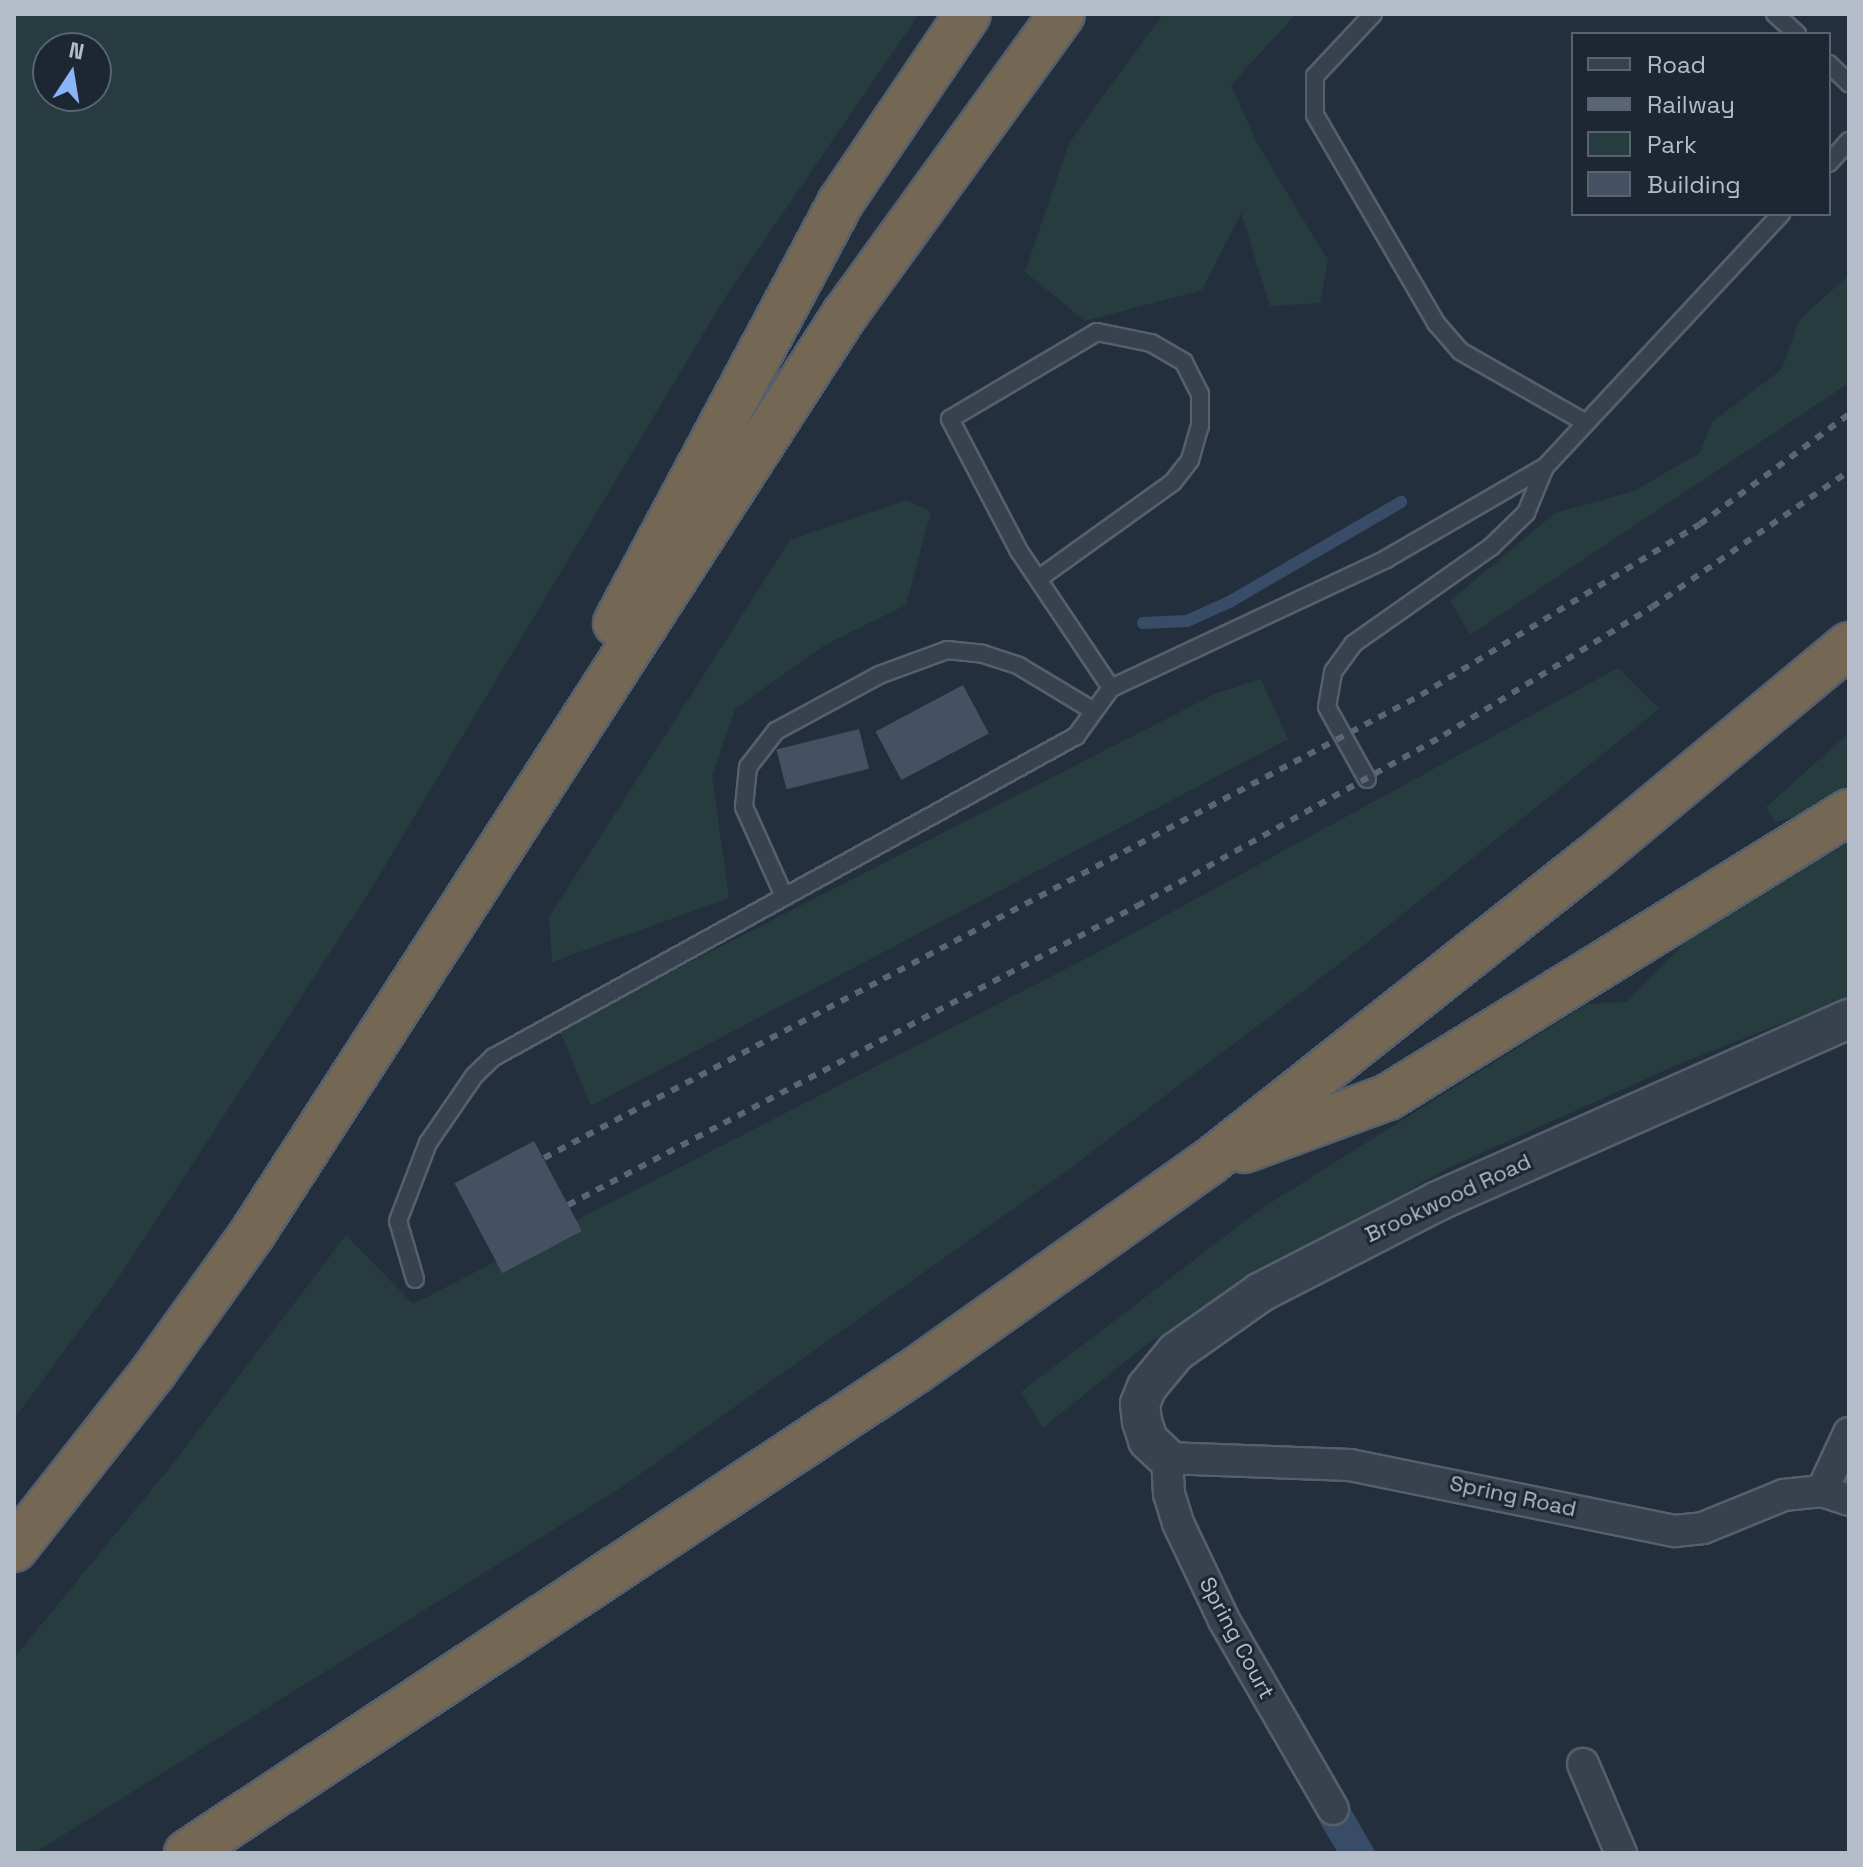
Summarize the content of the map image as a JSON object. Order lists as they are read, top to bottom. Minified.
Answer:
{"streets":{"street":["Brookwood Road","Spring Road","Spring Court"]},"crossings":[["Brookwood Road","Spring Road"],["Brookwood Road","Spring Court"],["Spring Road","Spring Court"]],"legend":["Road","Railway","Park","Building"],"north":"top"}
